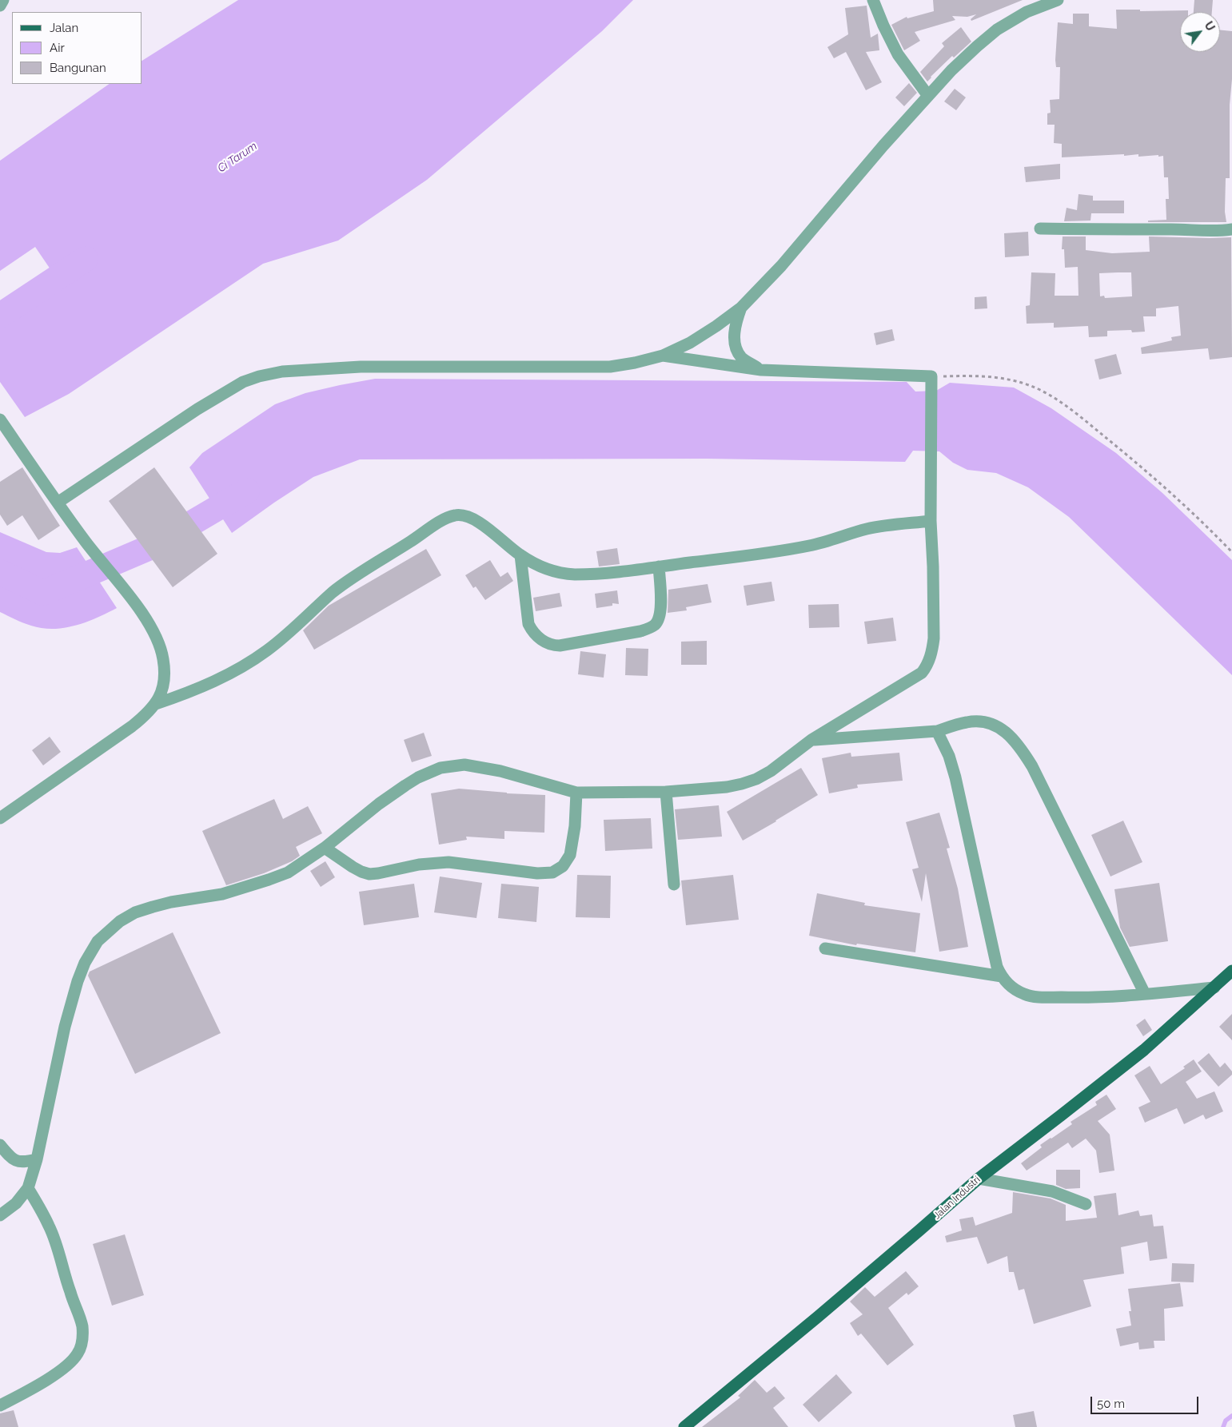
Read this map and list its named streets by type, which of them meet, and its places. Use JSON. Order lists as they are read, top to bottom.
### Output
{
  "streets": {
    "main road": ["Jalan Industri"]
  },
  "water": ["Ci Tarum"],
  "legend": ["Jalan", "Air", "Bangunan"],
  "scale_bar": "50 m",
  "north": "top right"
}
